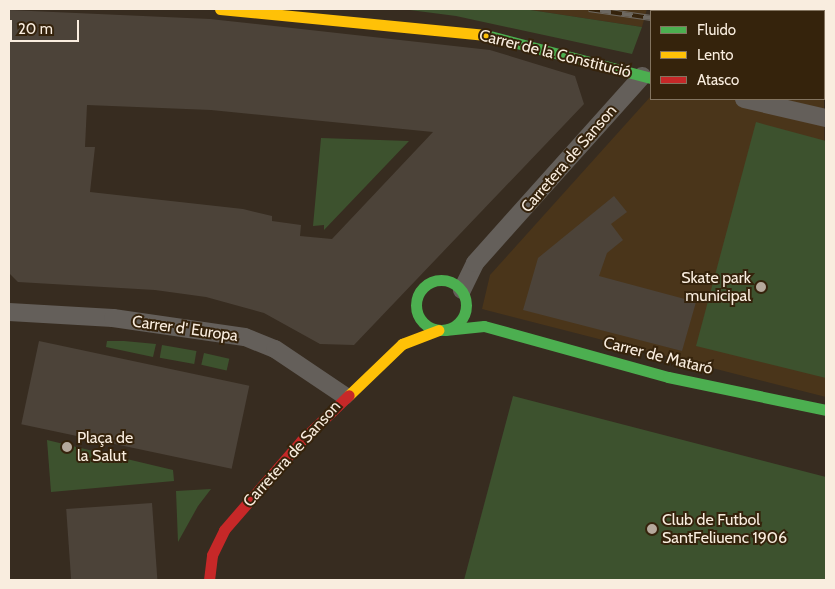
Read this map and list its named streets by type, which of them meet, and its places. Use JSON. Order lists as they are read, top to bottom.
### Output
{
  "streets": {
    "street": [
      "Carrer de la Constitució",
      "Carretera de Sanson",
      "Carrer d' Europa",
      "Carrer de Mataró"
    ]
  },
  "crossings": [
    ["Carrer de la Constitució", "Carretera de Sanson"],
    ["Carretera de Sanson", "Carrer d' Europa"],
    ["Carretera de Sanson", "Carrer de Mataró"]
  ],
  "places": ["Skate park municipal", "Plaça de la Salut", "Club de Futbol SantFeliuenc 1906"],
  "legend": ["Fluido", "Lento", "Atasco"],
  "scale_bar": "20 m"
}
